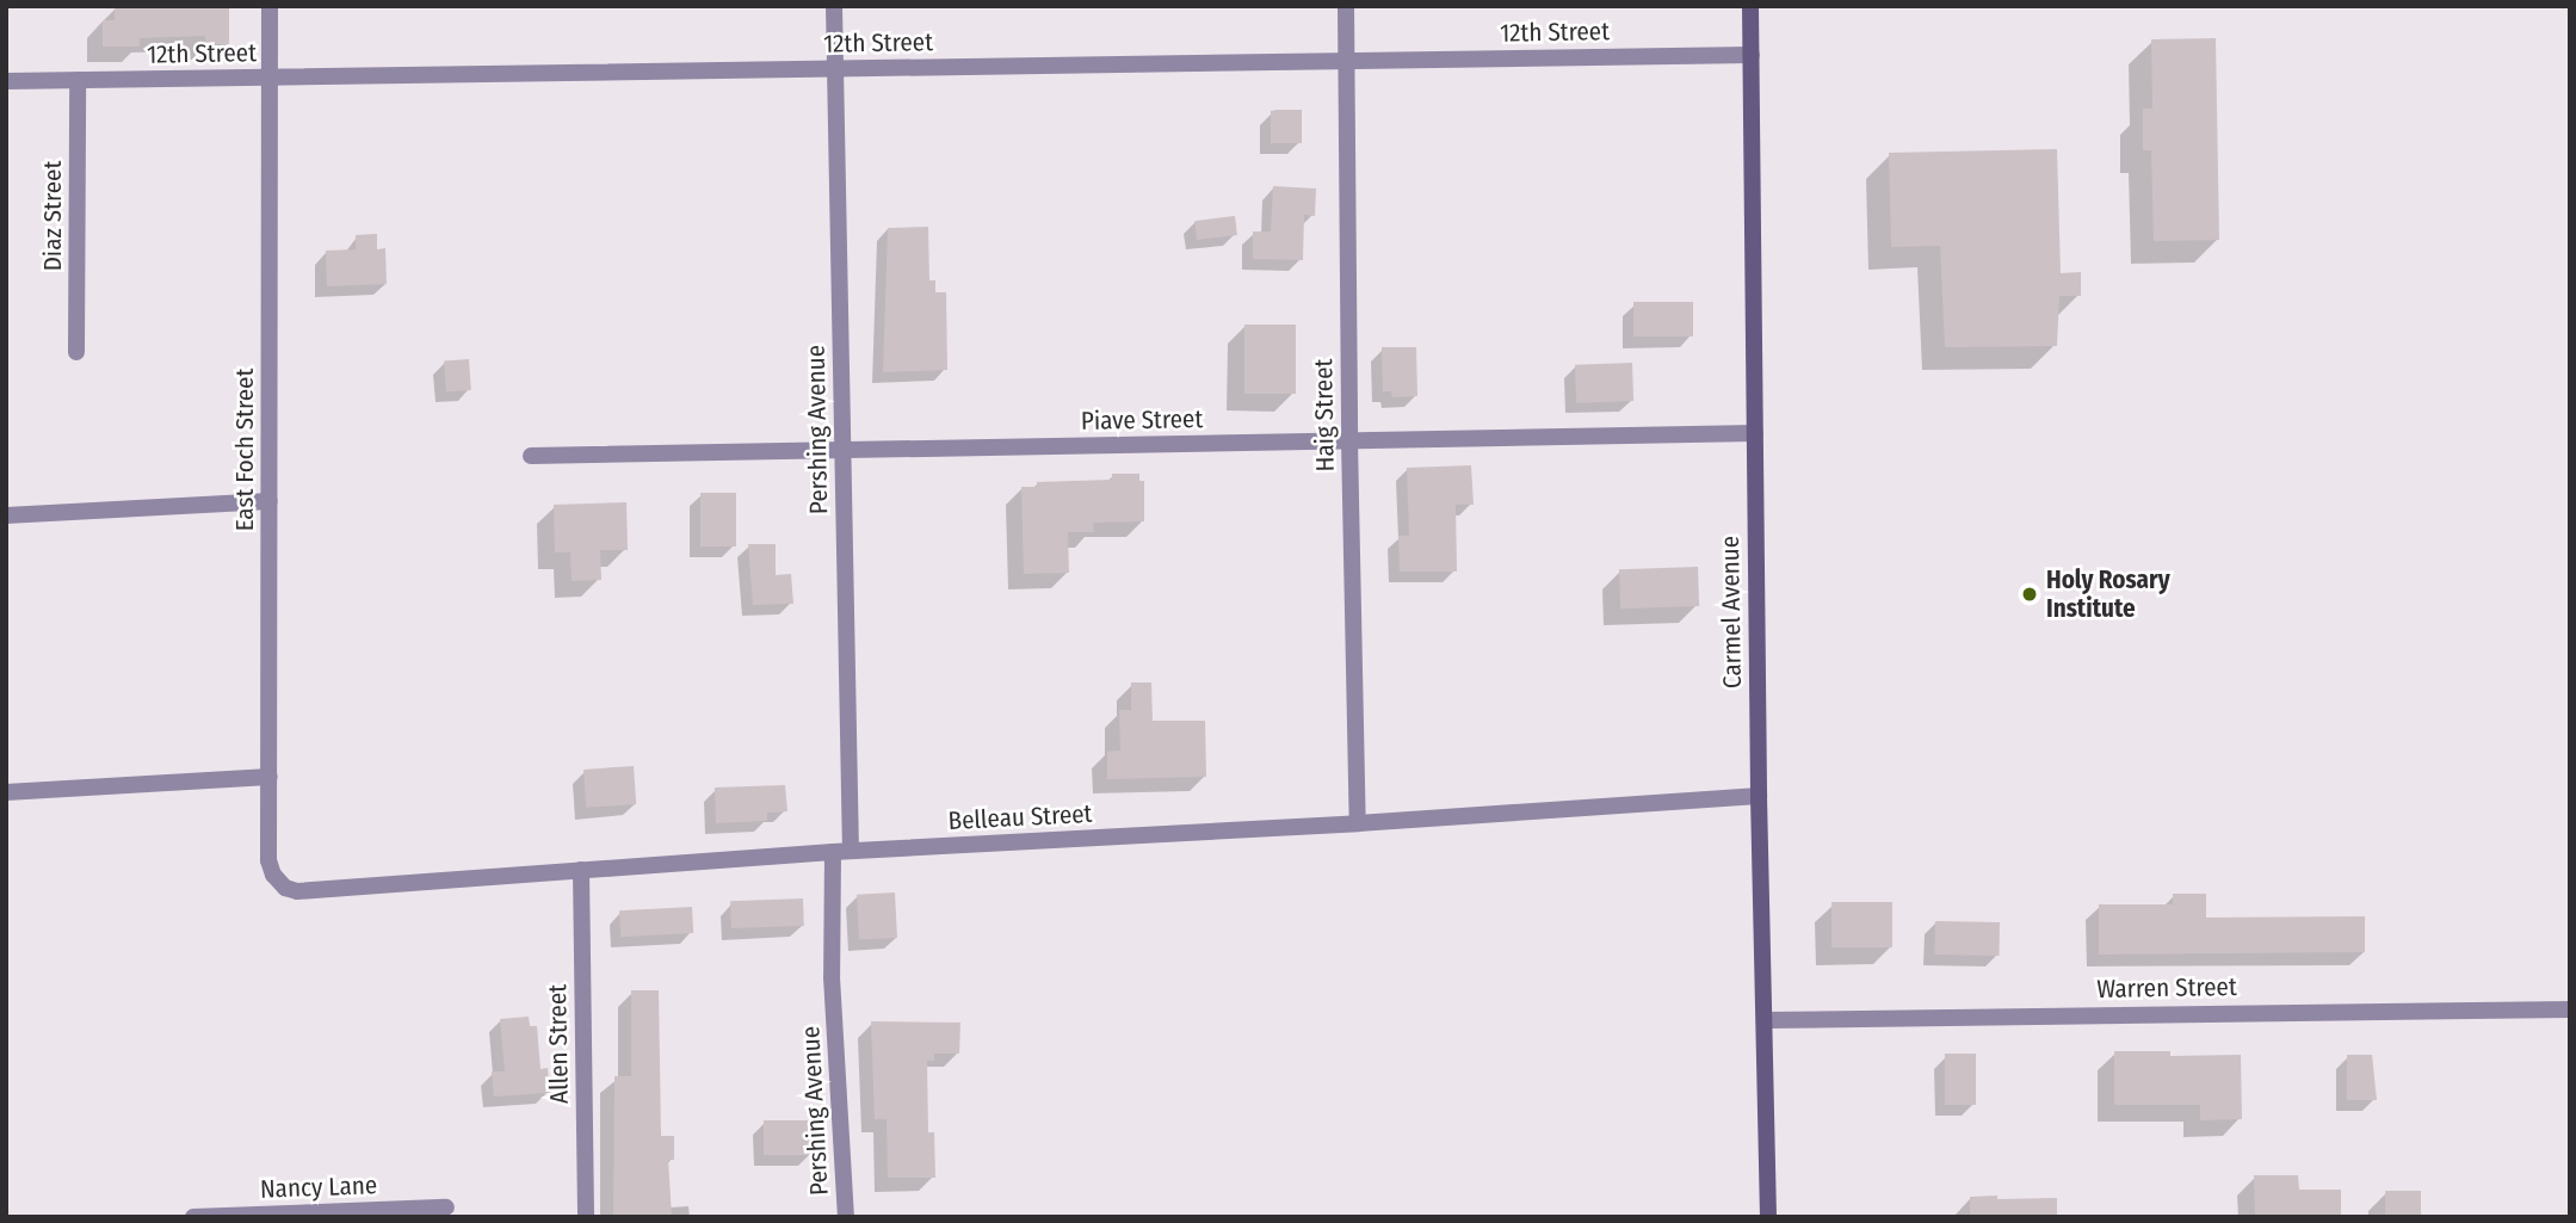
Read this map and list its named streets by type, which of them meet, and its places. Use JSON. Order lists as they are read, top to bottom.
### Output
{
  "streets": {
    "main road": ["Carmel Avenue"],
    "street": [
      "12th Street",
      "Diaz Street",
      "Haig Street",
      "Piave Street",
      "Pershing Avenue",
      "East Foch Street",
      "Belleau Street",
      "Warren Street",
      "Allen Street",
      "Nancy Lane"
    ]
  },
  "crossings": [
    ["12th Street", "Diaz Street"],
    ["12th Street", "Haig Street"],
    ["12th Street", "Pershing Avenue"],
    ["12th Street", "East Foch Street"],
    ["12th Street", "Carmel Avenue"],
    ["Haig Street", "Piave Street"],
    ["Haig Street", "Belleau Street"],
    ["Piave Street", "Pershing Avenue"],
    ["Piave Street", "Carmel Avenue"],
    ["Pershing Avenue", "Belleau Street"],
    ["East Foch Street", "Belleau Street"],
    ["Carmel Avenue", "Belleau Street"],
    ["Carmel Avenue", "Warren Street"],
    ["Belleau Street", "Allen Street"]
  ],
  "places": ["Holy Rosary Institute"]
}
